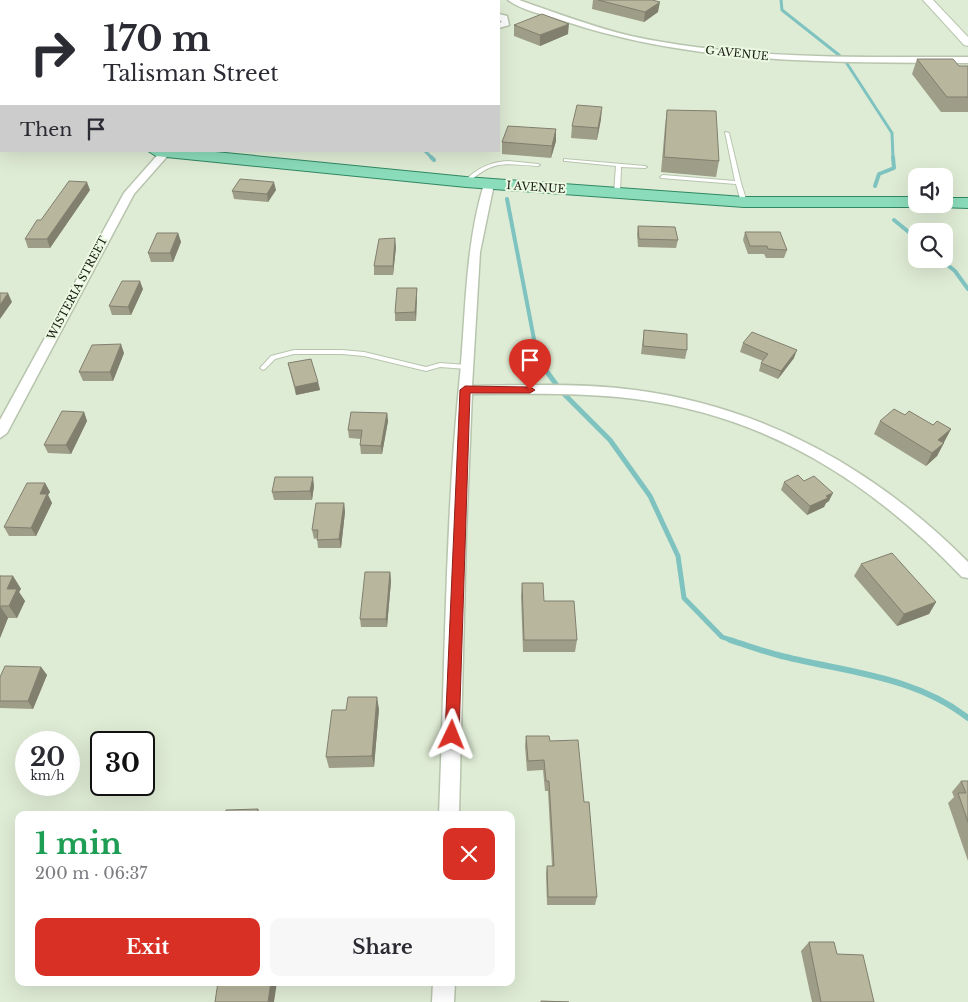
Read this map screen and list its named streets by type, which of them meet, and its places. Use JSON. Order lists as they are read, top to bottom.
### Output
{
  "streets": {
    "main road": ["I AVENUE"],
    "street": ["G AVENUE", "WISTERIA STREET"]
  },
  "crossings": [
    ["I AVENUE", "WISTERIA STREET"]
  ],
  "page": {
    "turn": ["170 m", "Talisman Street"],
    "then": "Then",
    "speed": "20 km/h",
    "limit": "30",
    "heading": ["1 min", "200 m · 06:37"],
    "buttons": ["Exit", "Share"]
  }
}
